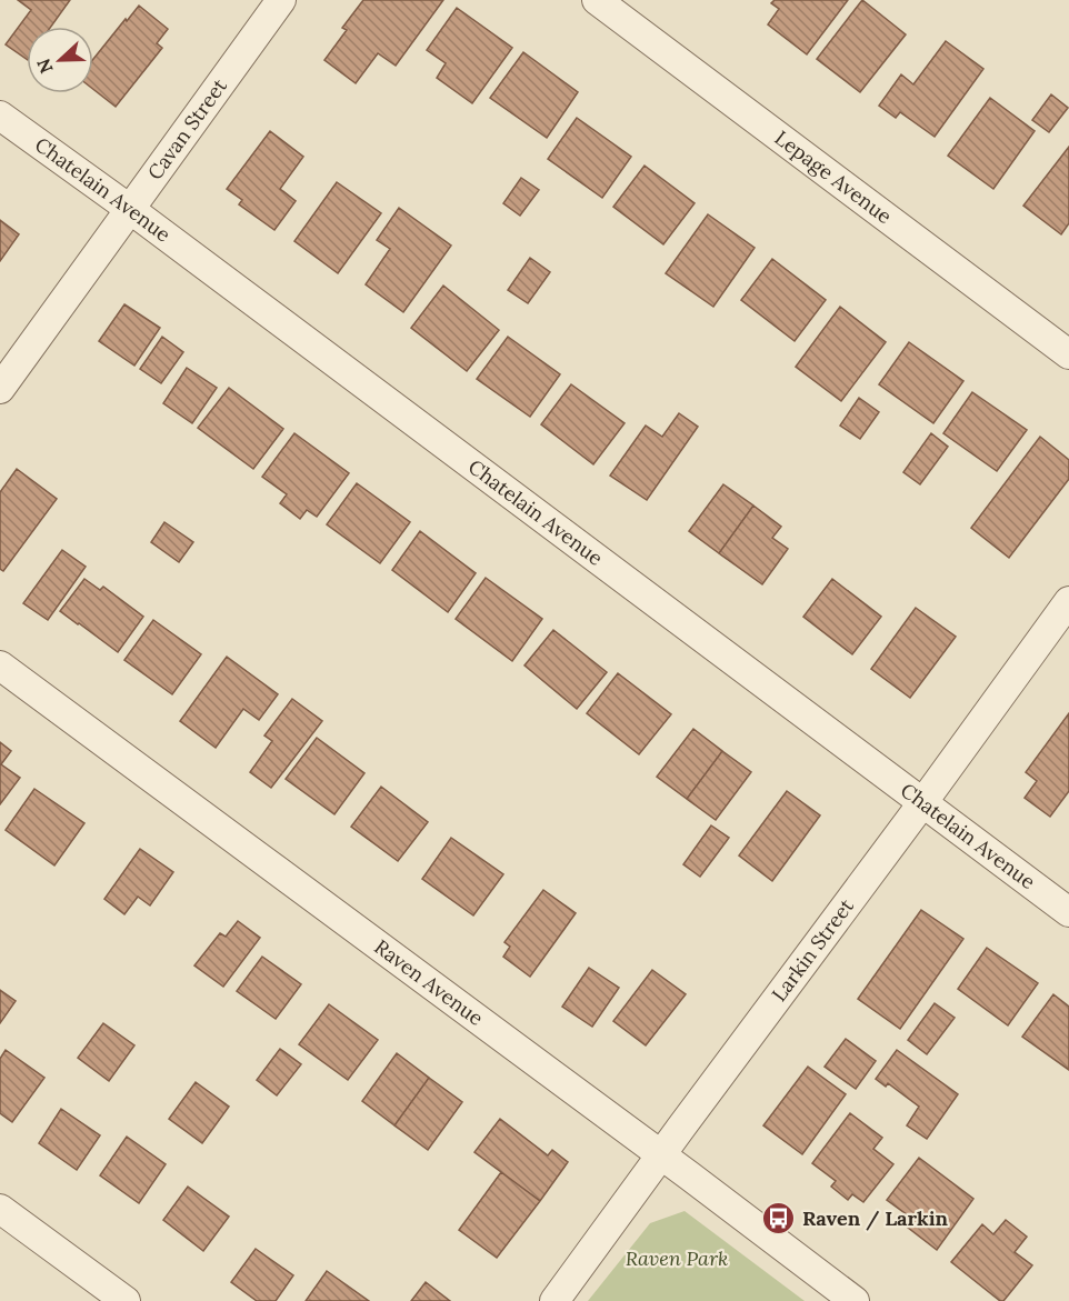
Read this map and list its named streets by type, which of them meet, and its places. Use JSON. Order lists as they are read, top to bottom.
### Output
{
  "streets": {
    "street": [
      "Cavan Street",
      "Lepage Avenue",
      "Chatelain Avenue",
      "Larkin Street",
      "Raven Avenue"
    ]
  },
  "crossings": [
    ["Cavan Street", "Chatelain Avenue"],
    ["Chatelain Avenue", "Larkin Street"],
    ["Larkin Street", "Raven Avenue"]
  ],
  "parks": ["Raven Park"],
  "places": {
    "bus stop": ["Raven / Larkin"]
  },
  "north": "left"
}
